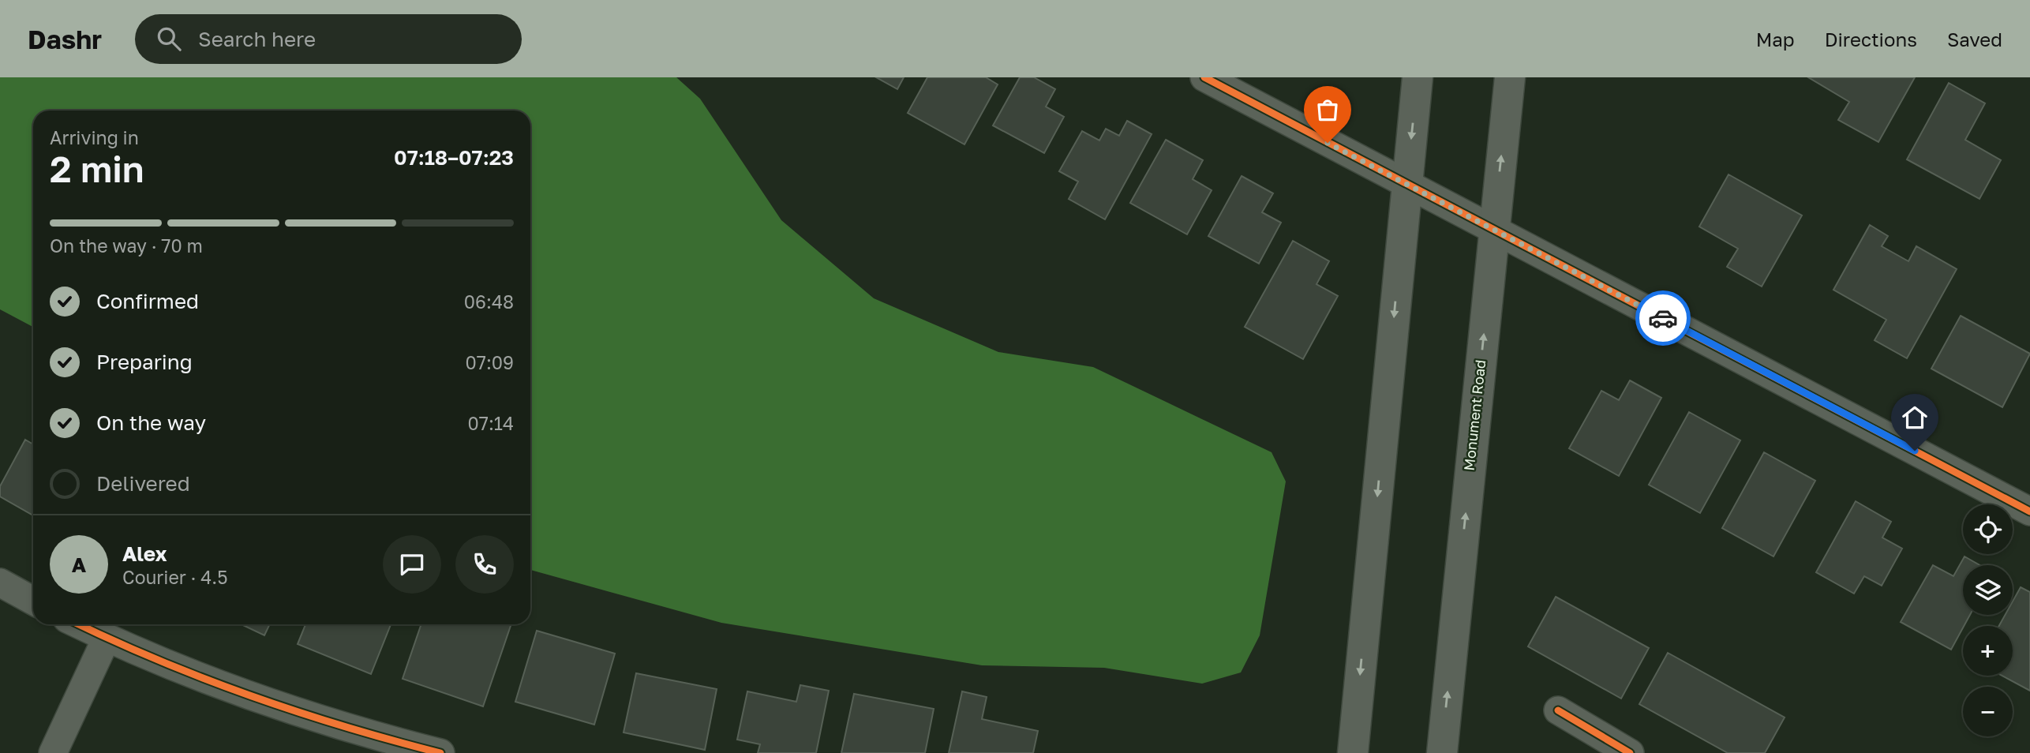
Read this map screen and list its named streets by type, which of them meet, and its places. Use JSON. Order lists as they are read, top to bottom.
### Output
{
  "streets": {
    "main road": ["Monument Road"]
  },
  "page": {
    "header": "Dashr",
    "search": "Search here",
    "nav": ["Map", "Directions", "Saved"],
    "heading": ["2 min", "Arriving in", "07:18–07:23"],
    "panel": ["Alex", "Courier · 4.5"],
    "bar": "On the way · 70 m",
    "list": [
      ["Confirmed", "06:48"],
      ["Preparing", "07:09"],
      ["On the way", "07:14"],
      "Delivered"
    ],
    "map_buttons": ["+", "−"],
    "round": "A"
  }
}
